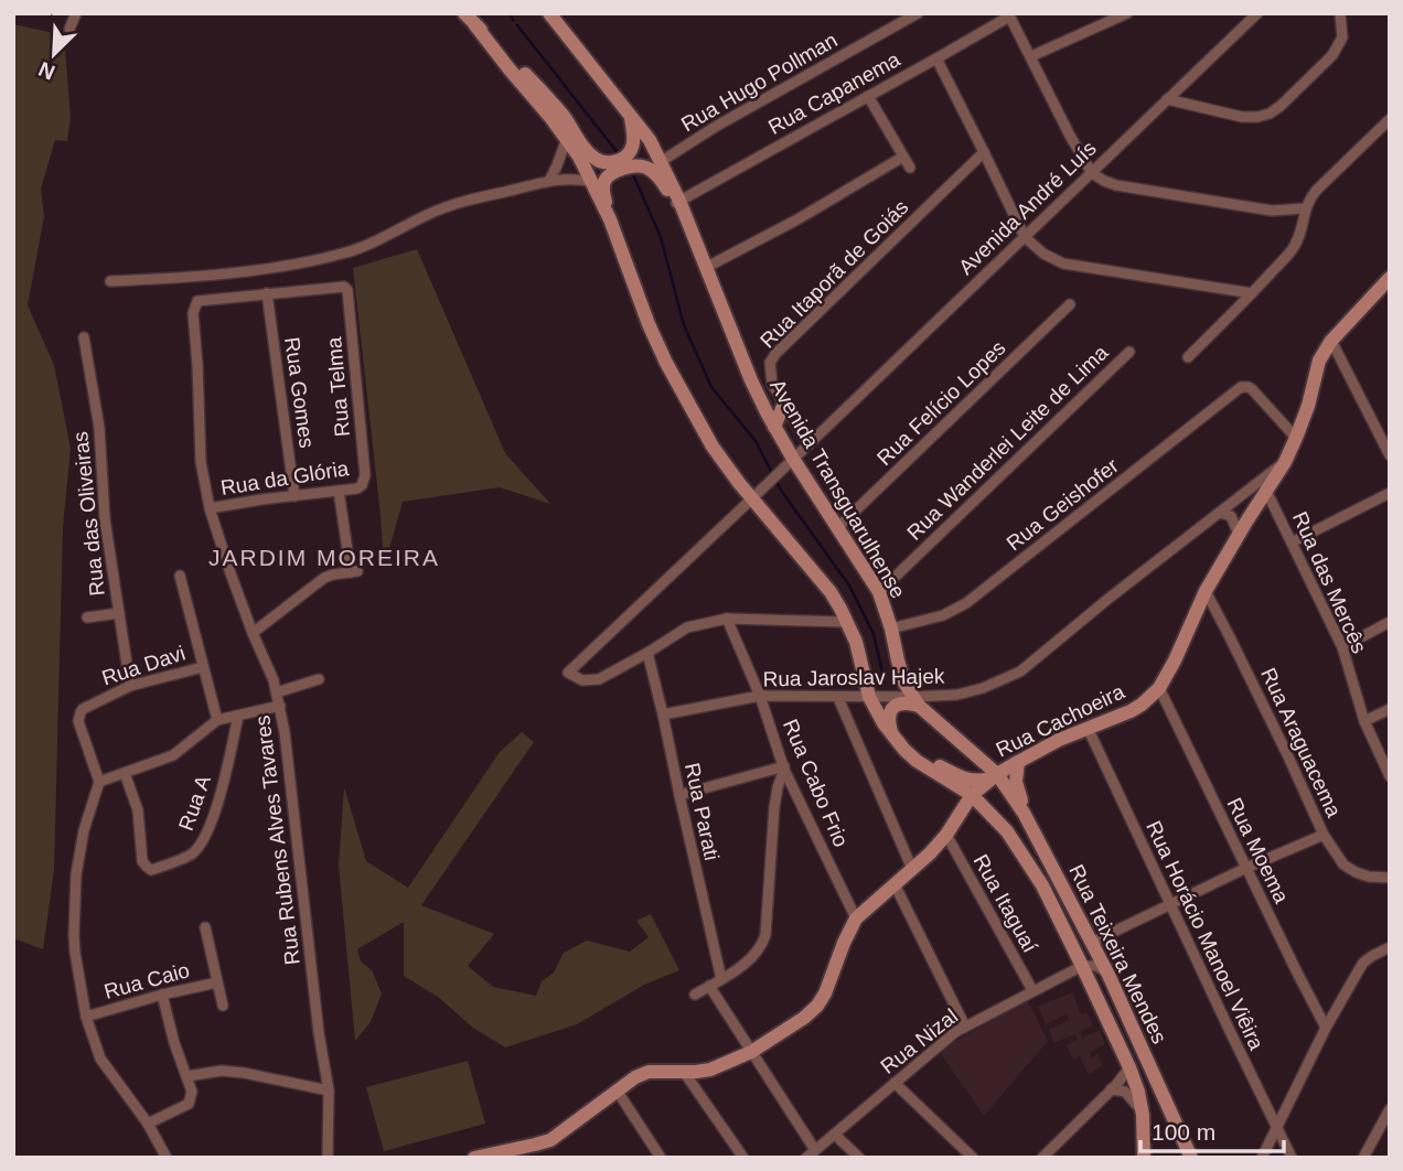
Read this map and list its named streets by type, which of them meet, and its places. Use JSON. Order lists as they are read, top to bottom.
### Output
{
  "streets": {
    "main road": ["Avenida Transguarulhense", "Rua Cachoeira", "Rua Teixeira Mendes"],
    "street": [
      "Rua Hugo Pollman",
      "Rua Capanema",
      "Avenida André Luís",
      "Rua Itaporã de Goiás",
      "Rua Telma",
      "Rua Gomes",
      "Rua Felício Lopes",
      "Rua Wanderlei Leite de Lima",
      "Rua da Glória",
      "Rua Geishofer",
      "Rua das Oliveiras",
      "Rua das Mercês",
      "Rua Davi",
      "Rua Jaroslav Hajek",
      "Rua Araguacema",
      "Rua Cabo Frio",
      "Rua A",
      "Rua Parati",
      "Rua Rubens Alves Tavares",
      "Rua Moema",
      "Rua Itaguaí",
      "Rua Horácio Manoel Viêira",
      "Rua Caio",
      "Rua Nizal"
    ]
  },
  "crossings": [
    ["Rua Capanema", "Avenida Transguarulhense"],
    ["Avenida André Luís", "Rua Itaporã de Goiás"],
    ["Avenida André Luís", "Avenida Transguarulhense"],
    ["Avenida André Luís", "Rua Parati"],
    ["Rua Telma", "Rua Gomes"],
    ["Rua Telma", "Rua da Glória"],
    ["Rua Telma", "Rua Rubens Alves Tavares"],
    ["Rua Gomes", "Rua da Glória"],
    ["Rua Gomes", "Rua Rubens Alves Tavares"],
    ["Rua Felício Lopes", "Avenida Transguarulhense"],
    ["Rua Wanderlei Leite de Lima", "Avenida Transguarulhense"],
    ["Rua da Glória", "Rua Rubens Alves Tavares"],
    ["Avenida Transguarulhense", "Rua Geishofer"],
    ["Avenida Transguarulhense", "Rua Jaroslav Hajek"],
    ["Avenida Transguarulhense", "Rua Cachoeira"],
    ["Avenida Transguarulhense", "Rua Teixeira Mendes"],
    ["Rua Geishofer", "Rua Cachoeira"],
    ["Rua das Oliveiras", "Rua Davi"],
    ["Rua das Mercês", "Rua Cachoeira"],
    ["Rua Jaroslav Hajek", "Rua Cachoeira"],
    ["Rua Jaroslav Hajek", "Rua Cabo Frio"],
    ["Rua Jaroslav Hajek", "Rua Parati"],
    ["Rua Cachoeira", "Rua Araguacema"],
    ["Rua Cachoeira", "Rua Cabo Frio"],
    ["Rua Cachoeira", "Rua Moema"],
    ["Rua Cachoeira", "Rua Itaguaí"],
    ["Rua Cachoeira", "Rua Horácio Manoel Viêira"],
    ["Rua Cachoeira", "Rua Teixeira Mendes"],
    ["Rua Itaguaí", "Rua Nizal"],
    ["Rua Teixeira Mendes", "Rua Nizal"]
  ],
  "districts": ["JARDIM MOREIRA"],
  "scale_bar": "100 m",
  "north": "bottom left"
}
